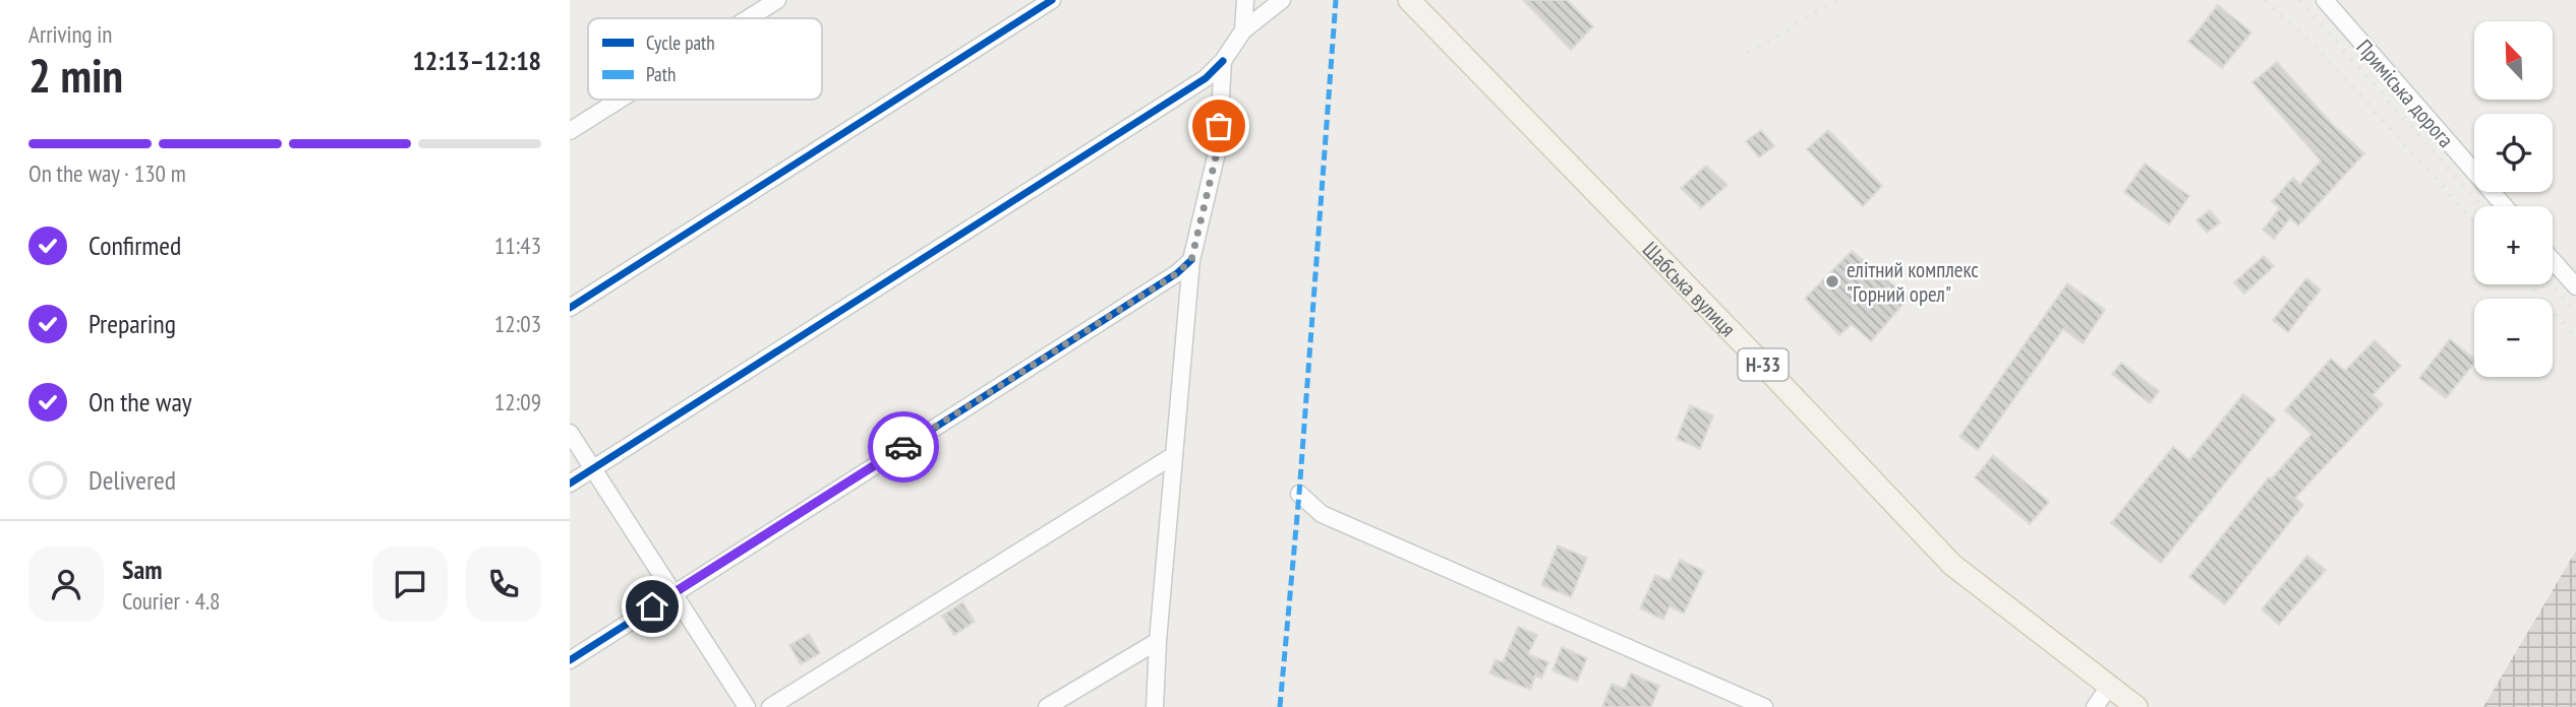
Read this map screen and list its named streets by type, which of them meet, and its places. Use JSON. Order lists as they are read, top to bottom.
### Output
{
  "streets": {
    "main road": ["Шабська вулиця", "Н-33"],
    "street": ["Приміська дорога"]
  },
  "places": ["елітний комплекс \"Горний орел\""],
  "legend": ["Cycle path", "Path"],
  "north": "top left",
  "page": {
    "heading": ["2 min", "Arriving in", "12:13–12:18"],
    "panel": ["Sam", "Courier · 4.8"],
    "map_buttons": ["+", "−"],
    "bar": "On the way · 130 m",
    "list": [
      ["Confirmed", "11:43"],
      ["Preparing", "12:03"],
      ["On the way", "12:09"],
      "Delivered"
    ]
  }
}
